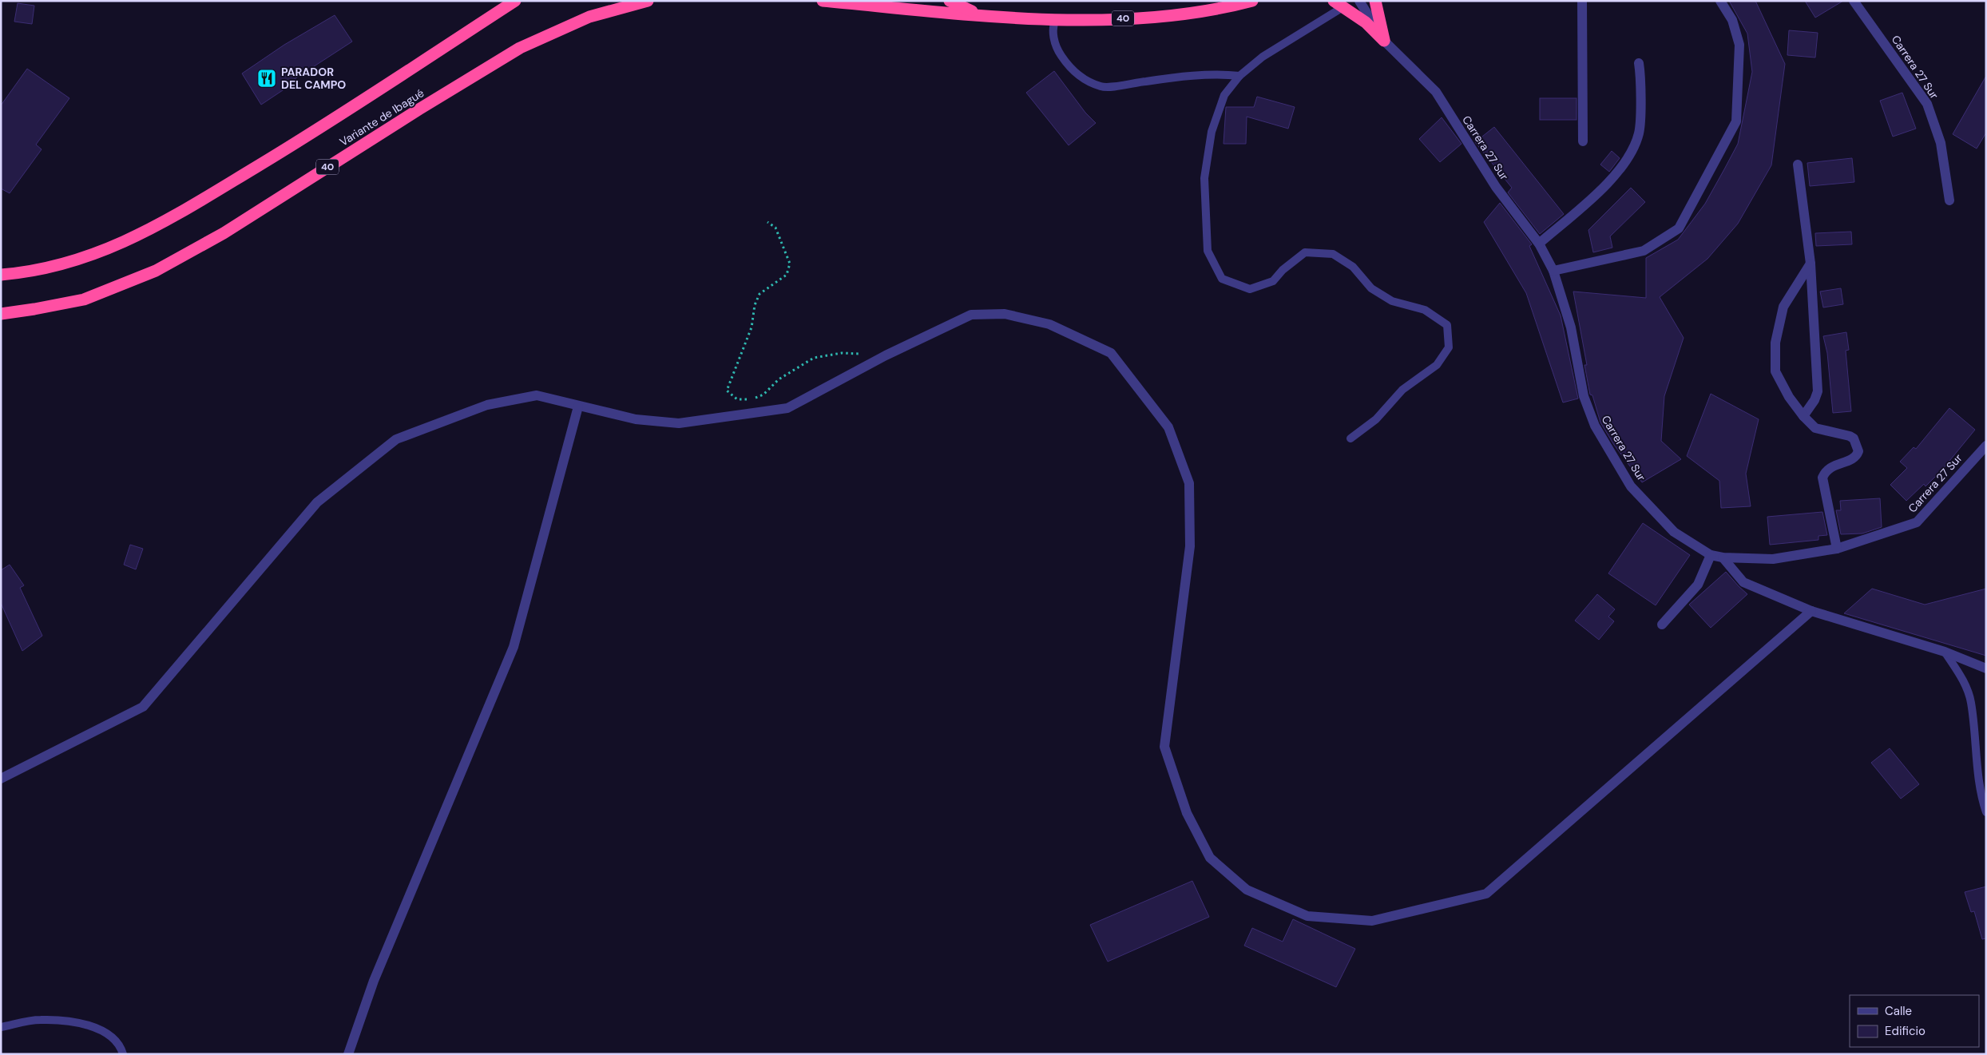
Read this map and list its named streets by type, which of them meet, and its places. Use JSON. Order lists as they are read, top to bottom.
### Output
{
  "streets": {
    "highway": ["40", "Variante de Ibagué"],
    "street": ["Carrera 27 Sur"]
  },
  "places": {
    "restaurant": ["PARADOR DEL CAMPO"]
  },
  "legend": ["Calle", "Edificio"]
}
